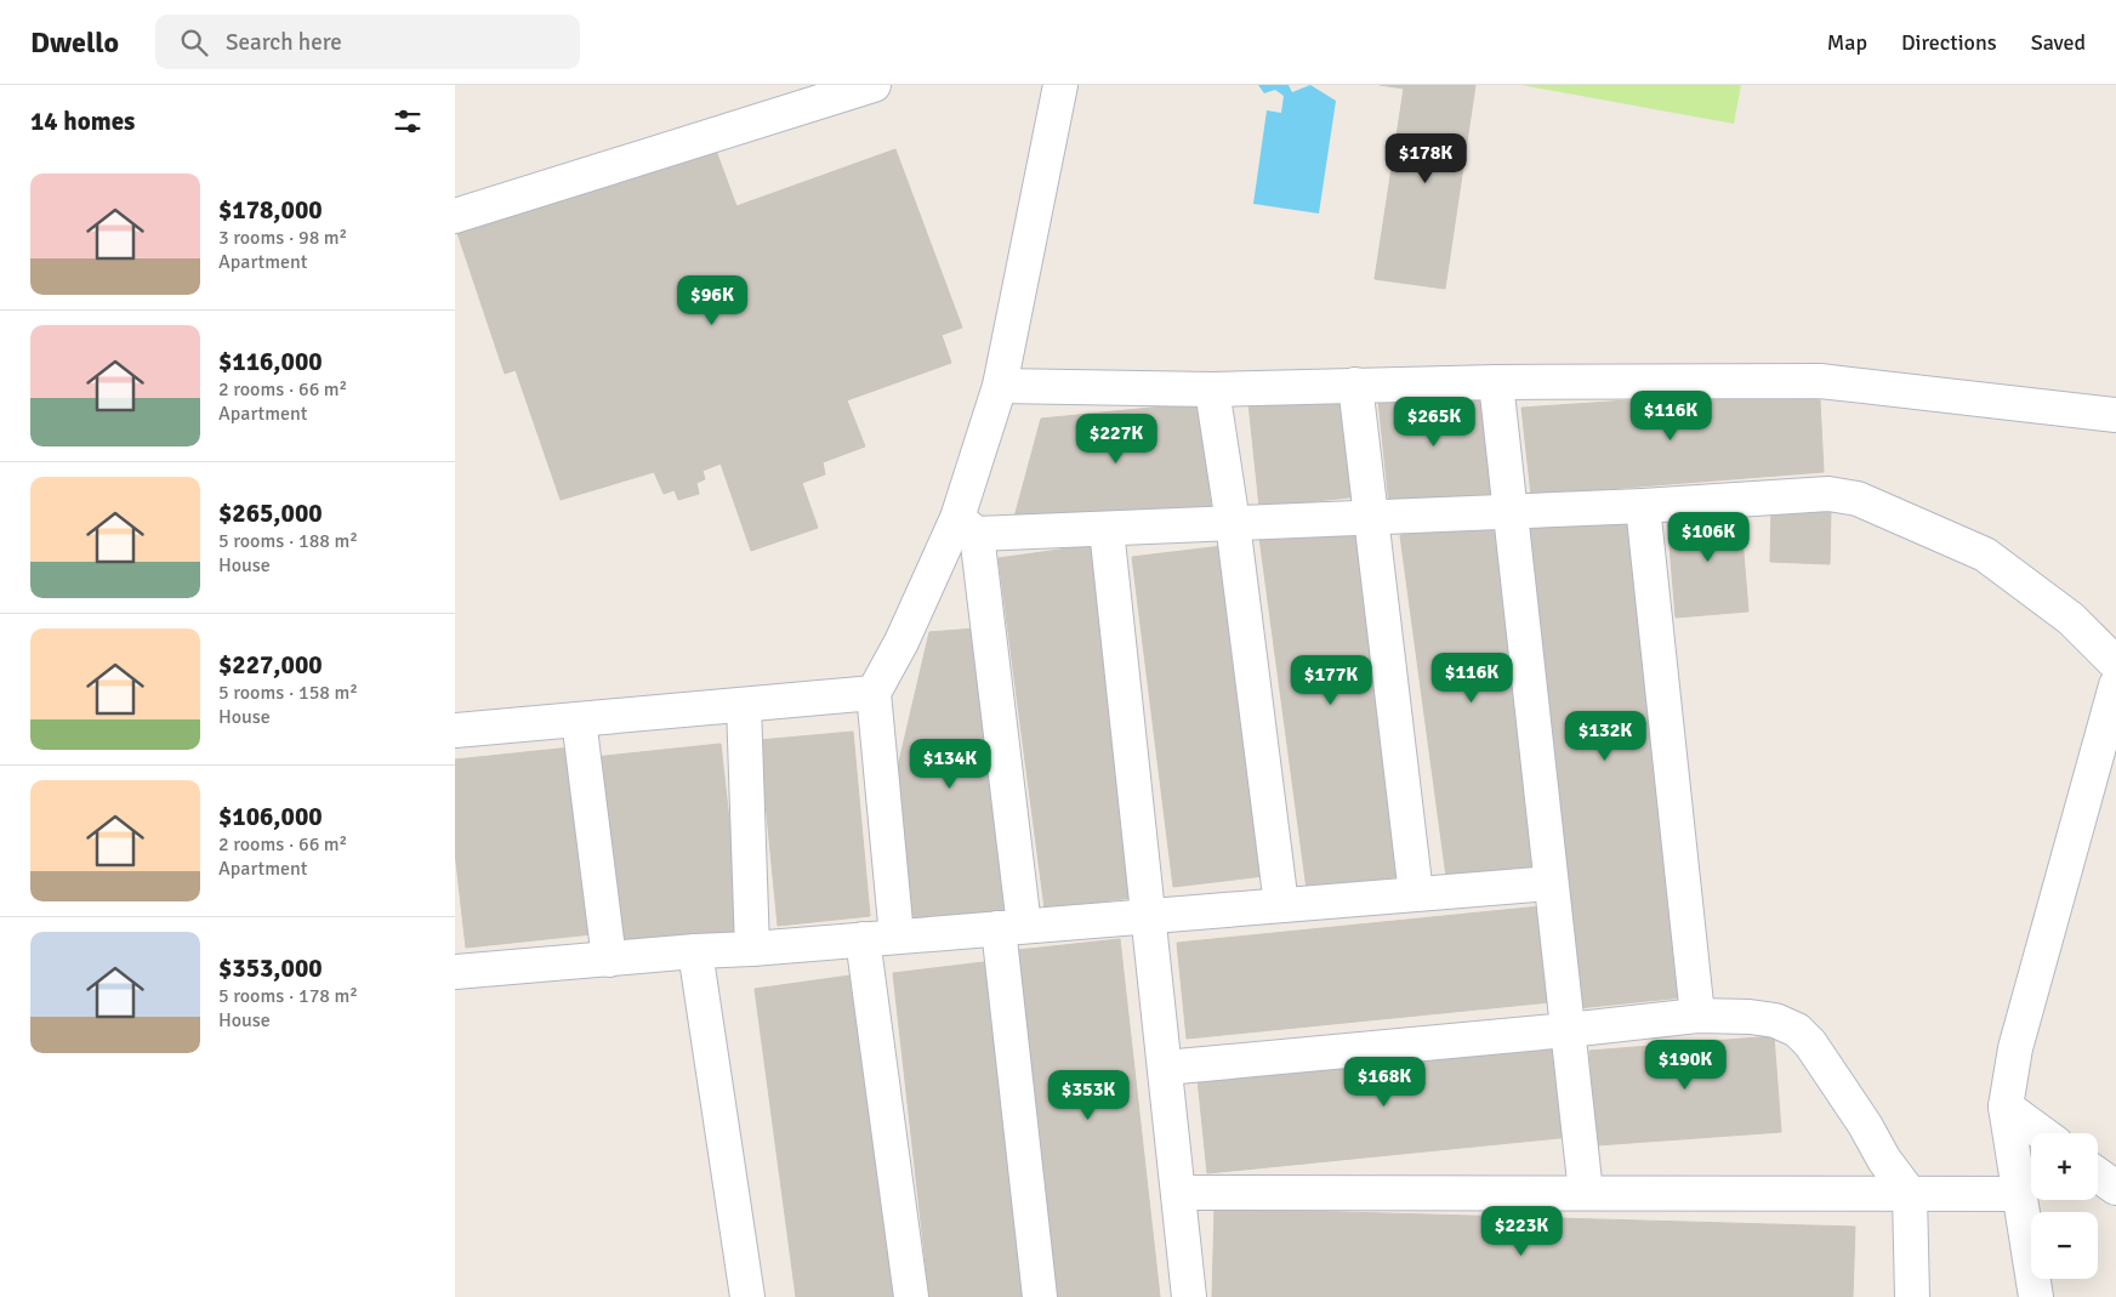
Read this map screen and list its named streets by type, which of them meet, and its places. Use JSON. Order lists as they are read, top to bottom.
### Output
{
  "page": {
    "header": "Dwello",
    "search": "Search here",
    "nav": ["Map", "Directions", "Saved"],
    "heading": "14 homes",
    "price": [
      "$178K",
      "$96K",
      "$116K",
      "$265K",
      "$227K",
      "$106K",
      "$116K",
      "$177K",
      "$132K",
      "$134K",
      "$190K",
      "$168K",
      "$353K",
      "$223K"
    ],
    "list": [
      {
        "name": "$178,000",
        "note": "3 rooms · 98 m² · Apartment"
      },
      {
        "name": "$116,000",
        "note": "2 rooms · 66 m² · Apartment"
      },
      {
        "name": "$265,000",
        "note": "5 rooms · 188 m² · House"
      },
      {
        "name": "$227,000",
        "note": "5 rooms · 158 m² · House"
      },
      {
        "name": "$106,000",
        "note": "2 rooms · 66 m² · Apartment"
      },
      {
        "name": "$353,000",
        "note": "5 rooms · 178 m² · House"
      }
    ],
    "map_buttons": ["+", "−"]
  }
}
